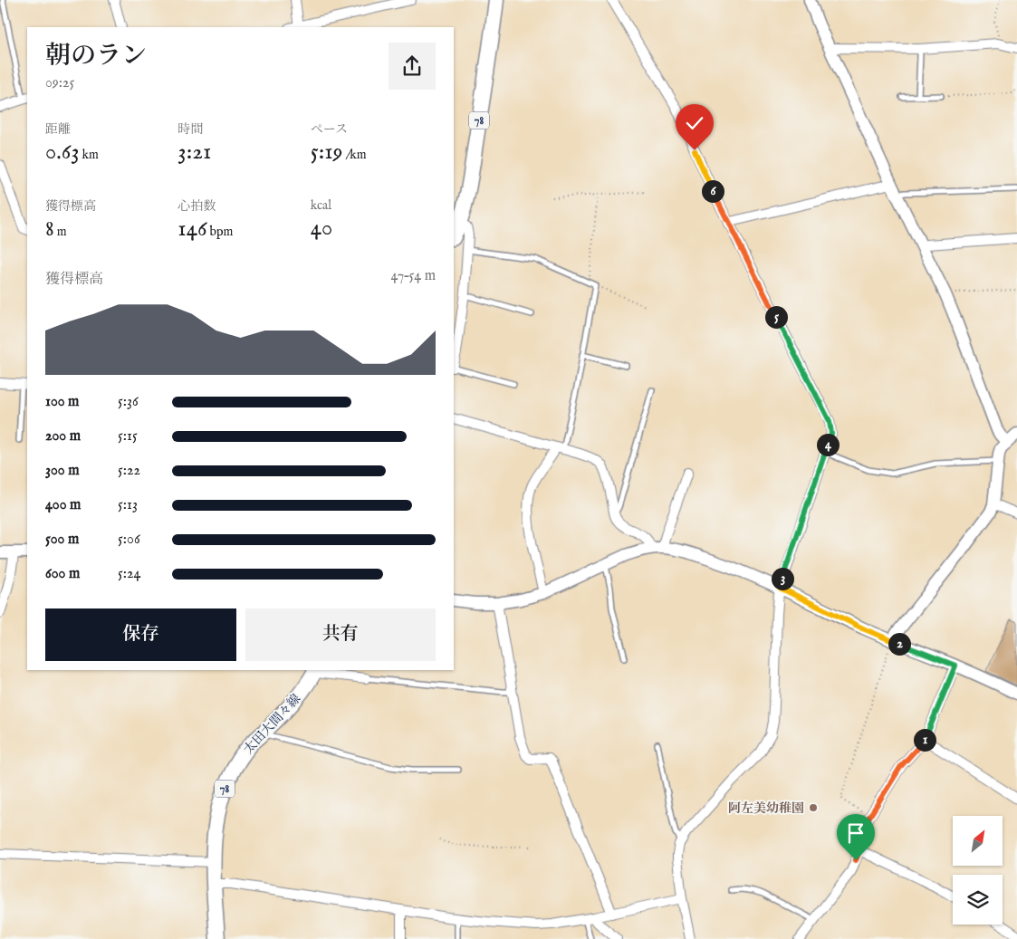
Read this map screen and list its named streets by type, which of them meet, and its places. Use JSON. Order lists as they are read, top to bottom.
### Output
{
  "streets": {
    "main road": ["78", "太田大間々線"]
  },
  "places": ["阿左美幼稚園"],
  "north": "top right",
  "page": {
    "heading": ["朝のラン", "09:25"],
    "stats": [
      ["距離", "0.63 km"],
      ["時間", "3:21"],
      ["ペース", "5:19 /km"],
      ["獲得標高", "8 m"],
      ["心拍数", "146 bpm"],
      ["kcal", "40"]
    ],
    "pins": [
      "6",
      "5",
      "4",
      "3",
      "2",
      "1"
    ],
    "chart": ["獲得標高", "47–54 m"],
    "list": [
      {
        "name": "100 m",
        "note": "5:36"
      },
      {
        "name": "200 m",
        "note": "5:15"
      },
      {
        "name": "300 m",
        "note": "5:22"
      },
      {
        "name": "400 m",
        "note": "5:13"
      },
      {
        "name": "500 m",
        "note": "5:06"
      },
      {
        "name": "600 m",
        "note": "5:24"
      }
    ],
    "buttons": ["保存", "共有"]
  }
}
